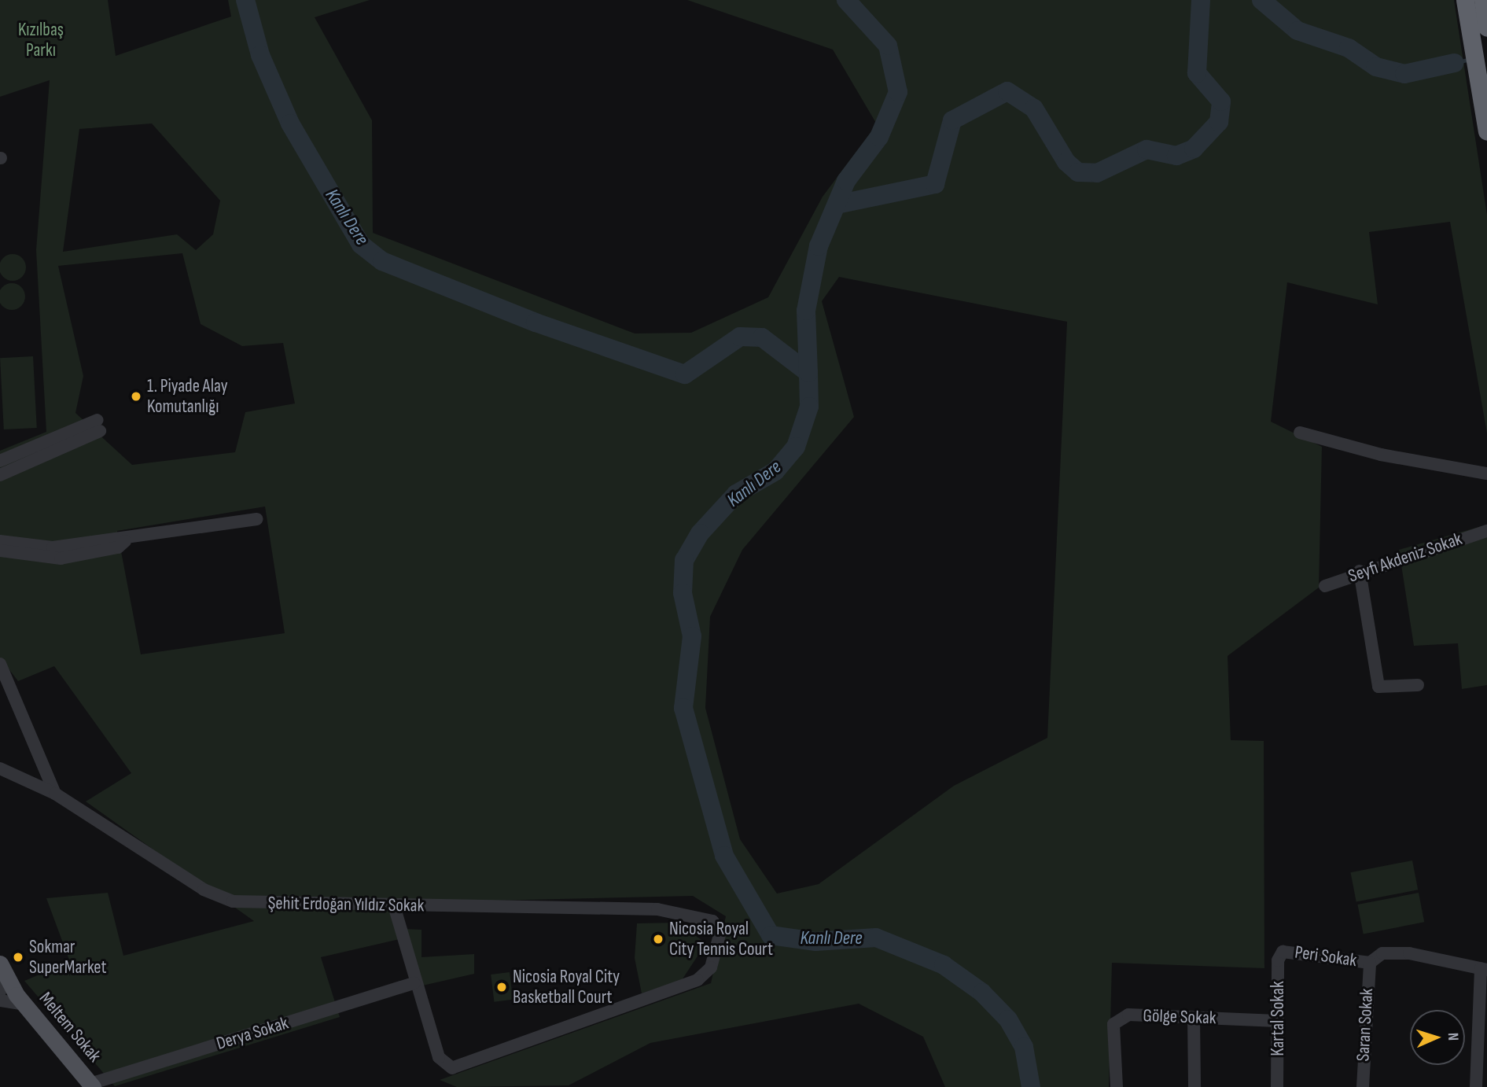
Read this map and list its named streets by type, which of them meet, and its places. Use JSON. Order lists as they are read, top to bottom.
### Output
{
  "streets": {
    "main road": ["Meltem Sokak"],
    "street": [
      "Seyfi Akdeniz Sokak",
      "Şehit Erdoğan Yıldız Sokak",
      "Peri Sokak",
      "Gölge Sokak",
      "Kartal Sokak",
      "Saran Sokak",
      "Derya Sokak"
    ]
  },
  "crossings": [
    ["Şehit Erdoğan Yıldız Sokak", "Derya Sokak"],
    ["Peri Sokak", "Kartal Sokak"],
    ["Peri Sokak", "Saran Sokak"],
    ["Gölge Sokak", "Kartal Sokak"],
    ["Meltem Sokak", "Derya Sokak"]
  ],
  "water": ["Kanlı Dere"],
  "parks": ["Kızılbaş Parkı"],
  "places": [
    "1. Piyade Alay Komutanlığı",
    "Nicosia Royal City Tennis Court",
    "Sokmar SuperMarket",
    "Nicosia Royal City Basketball Court"
  ],
  "north": "right"
}
